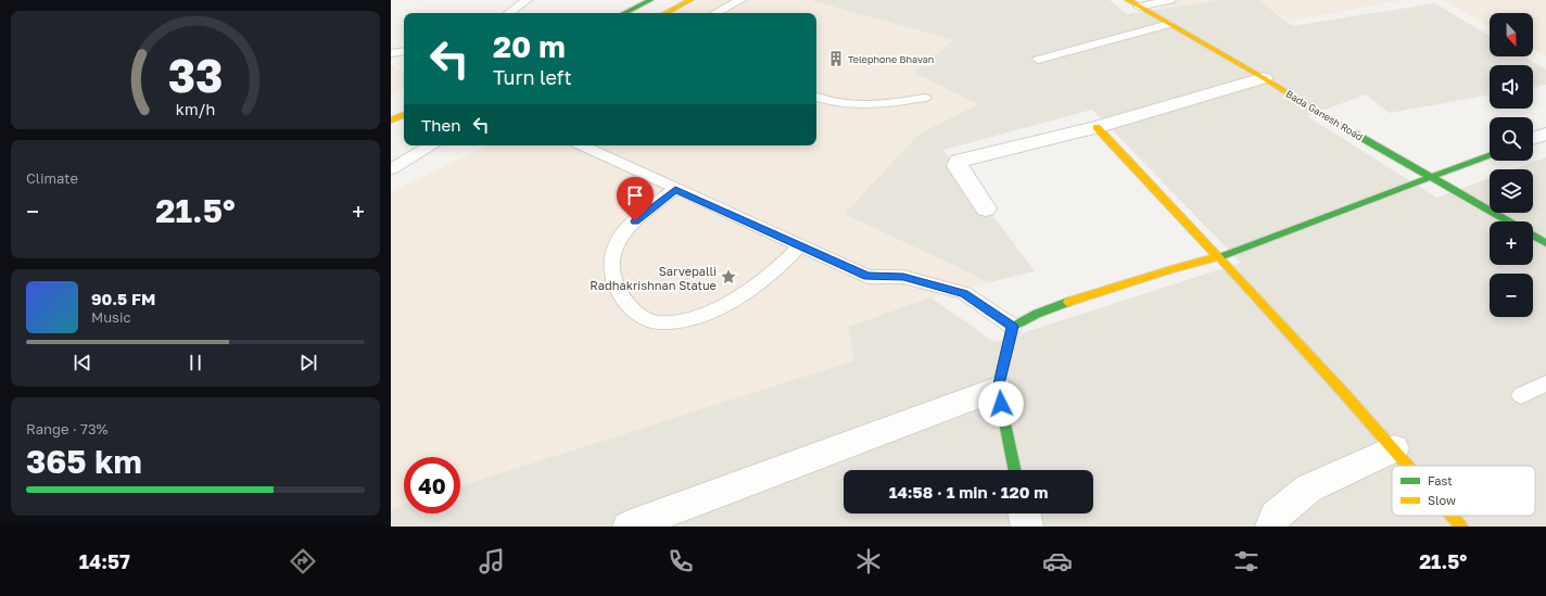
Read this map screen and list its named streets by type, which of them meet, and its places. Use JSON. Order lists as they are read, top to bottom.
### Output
{
  "streets": {
    "street": ["Bada Ganesh Road"]
  },
  "places": {
    "building": ["Telephone Bhavan"],
    "place": ["Sarvepalli Radhakrishnan Statue"]
  },
  "legend": ["Fast", "Slow"],
  "north": "bottom",
  "page": {
    "map_buttons": ["+", "−"],
    "turn": ["20 m", "Turn left"],
    "then": "Then",
    "tile": [
      "Climate",
      ["Range · 73%", "365 km"]
    ],
    "heat": ["−", "21.5°", "+"],
    "song": ["90.5 FM", "Music"],
    "limit": "40",
    "trip": "14:58 · 1 min · 120 m",
    "tabs": ["14:57", "21.5°"],
    "gauge": ["33", "km/h"]
  }
}
